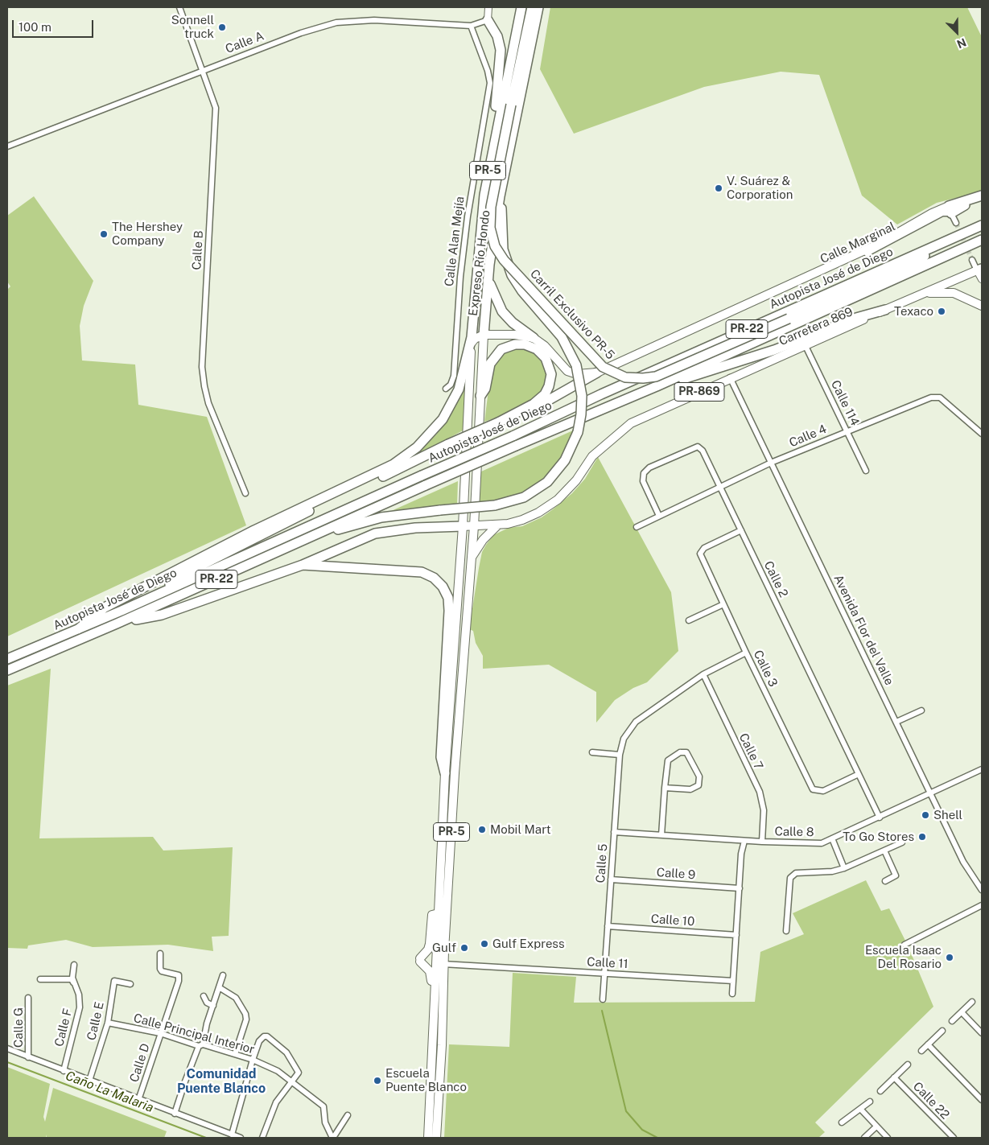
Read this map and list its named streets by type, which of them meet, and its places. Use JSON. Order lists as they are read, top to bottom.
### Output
{
  "streets": {
    "highway": [
      "PR-5",
      "Expreso Río Hondo",
      "Autopista José de Diego",
      "Carril Exclusivo PR-5",
      "PR-22"
    ],
    "main road": ["Calle Marginal", "Carretera 869", "PR-869"],
    "street": [
      "Calle A",
      "Calle Alan Mejía",
      "Calle B",
      "Calle 114",
      "Calle 4",
      "Calle 2",
      "Avenida Flor del Valle",
      "Calle 3",
      "Calle 7",
      "Calle 8",
      "Calle 5",
      "Calle 9",
      "Calle 10",
      "Calle 11",
      "Calle E",
      "Calle G",
      "Calle F",
      "Calle Principal Interior",
      "Calle D",
      "Calle 22"
    ]
  },
  "crossings": [
    ["Calle A", "Calle Alan Mejía"],
    ["Calle A", "Calle B"],
    ["PR-5", "Expreso Río Hondo"],
    ["PR-5", "Carretera 869"],
    ["PR-5", "Calle 11"],
    ["Expreso Río Hondo", "Carretera 869"],
    ["Carretera 869", "PR-869"],
    ["Carretera 869", "Calle 114"],
    ["Carretera 869", "Avenida Flor del Valle"],
    ["Calle 114", "Calle 4"],
    ["Calle 4", "Calle 2"],
    ["Calle 4", "Avenida Flor del Valle"],
    ["Calle 2", "Calle 3"],
    ["Calle 2", "Calle 8"],
    ["Avenida Flor del Valle", "Calle 8"],
    ["Calle 3", "Calle 5"],
    ["Calle 7", "Calle 8"],
    ["Calle 7", "Calle 5"],
    ["Calle 8", "Calle 5"],
    ["Calle 5", "Calle 9"],
    ["Calle 5", "Calle 10"],
    ["Calle 5", "Calle 11"],
    ["Calle E", "Calle Principal Interior"],
    ["Calle Principal Interior", "Calle D"]
  ],
  "districts": ["Comunidad Puente Blanco"],
  "water": ["Caño La Malaria"],
  "places": [
    "Sonnell truck",
    "V. Suárez & Corporation",
    "The Hershey Company",
    "Texaco",
    "Shell",
    "Mobil Mart",
    "To Go Stores",
    "Gulf Express",
    "Gulf",
    "Escuela Isaac Del Rosario",
    "Escuela Puente Blanco"
  ],
  "scale_bar": "100 m",
  "north": "bottom right"
}
